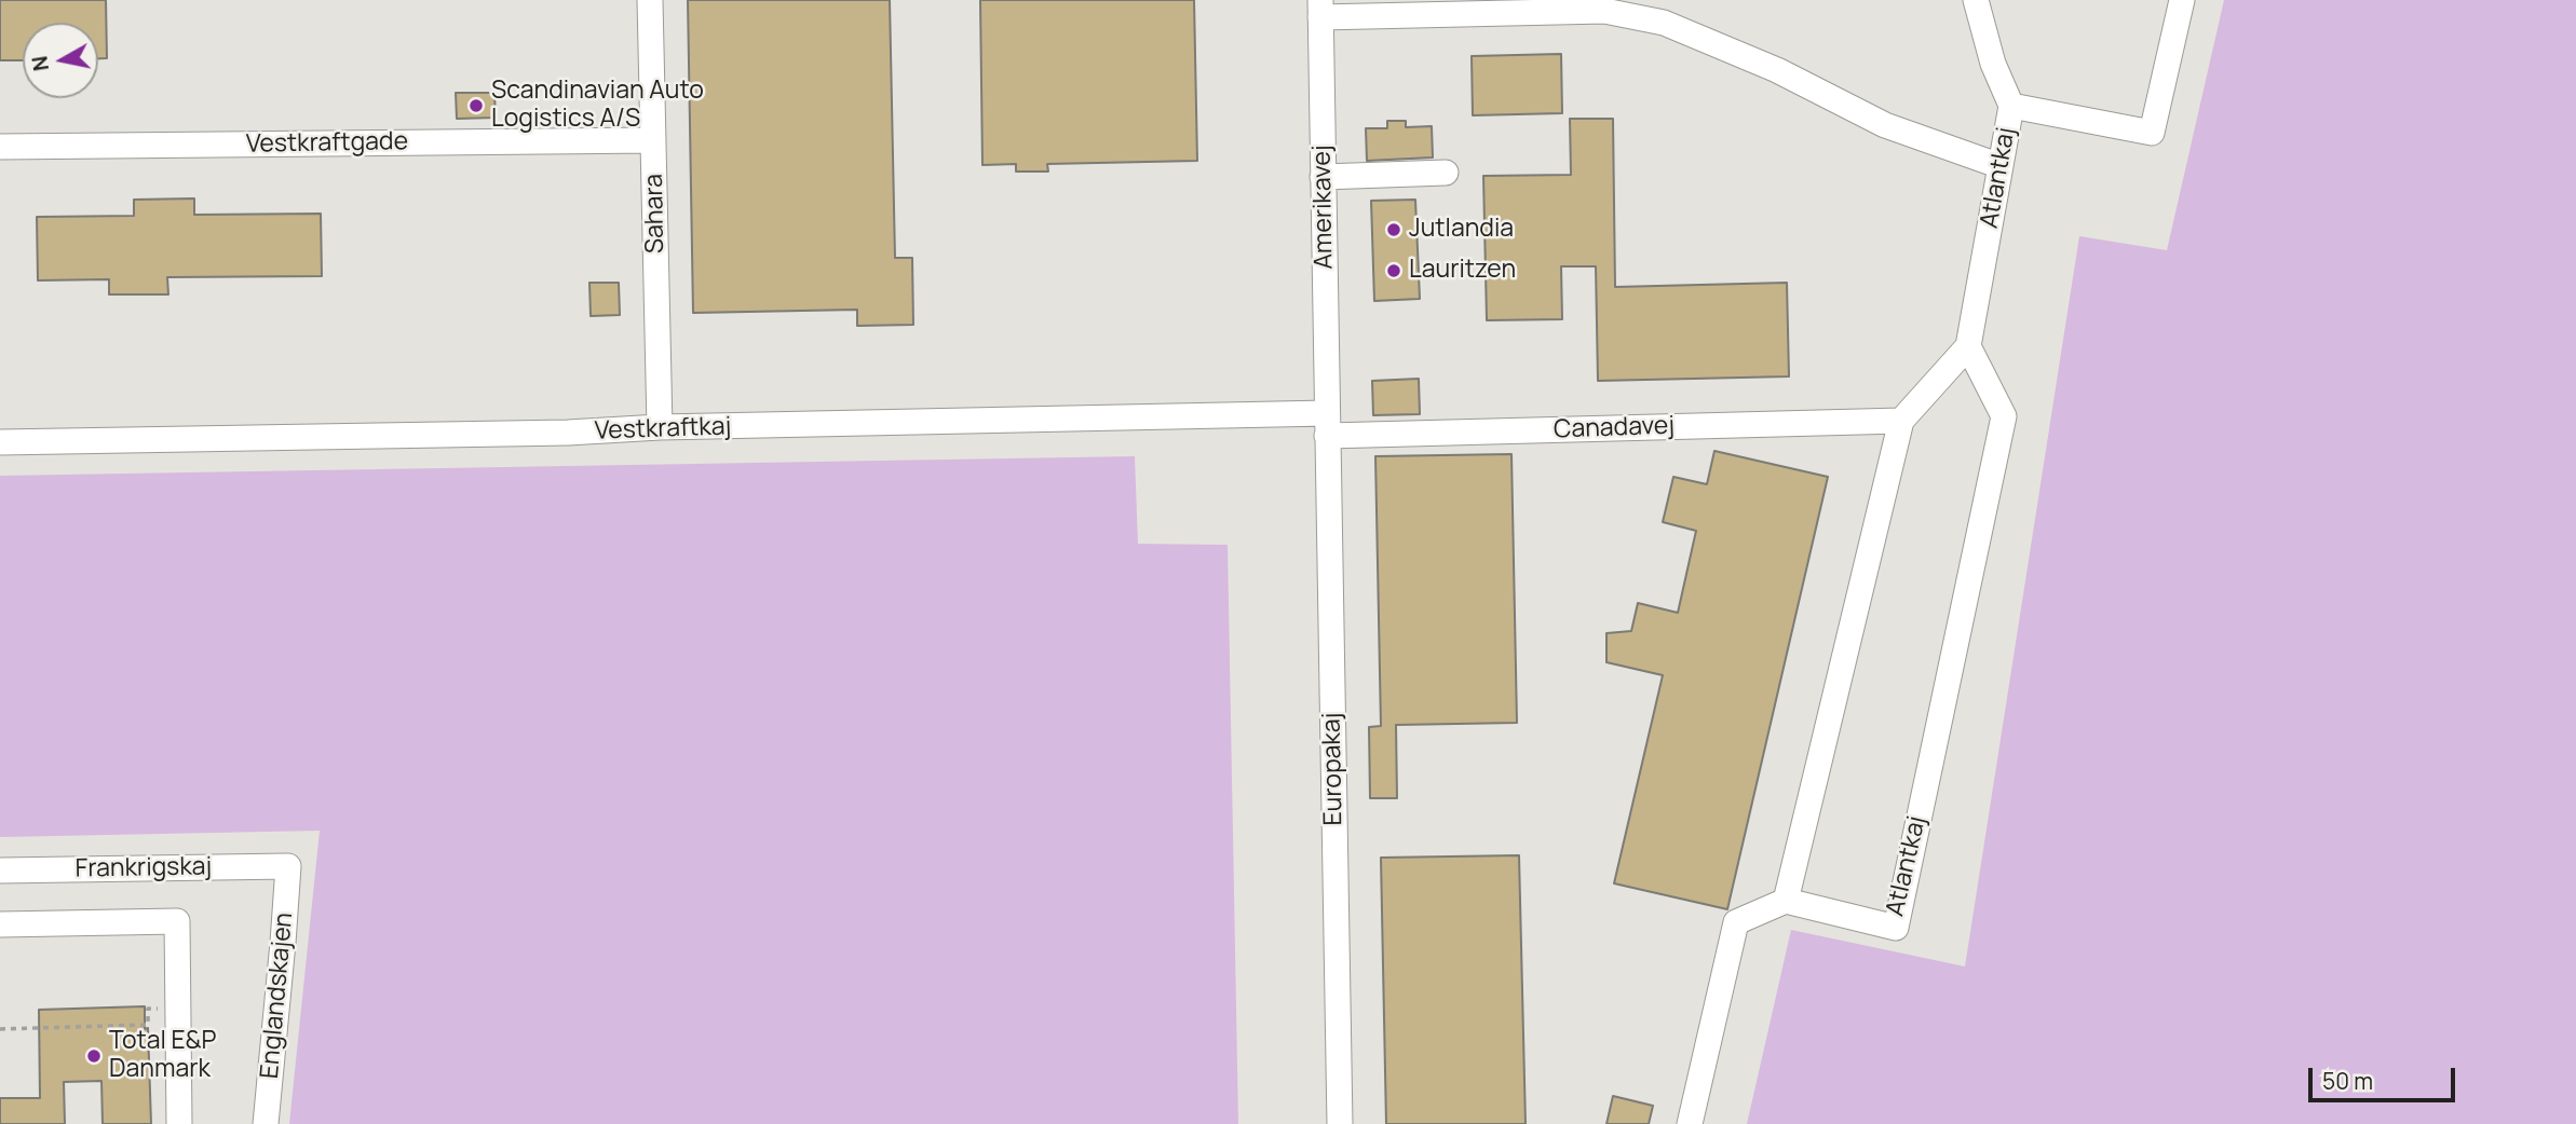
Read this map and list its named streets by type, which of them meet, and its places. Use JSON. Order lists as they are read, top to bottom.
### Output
{
  "streets": {
    "street": [
      "Vestkraftgade",
      "Atlantkaj",
      "Amerikavej",
      "Sahara",
      "Canadavej",
      "Vestkraftkaj",
      "Europakaj",
      "Frankrigskaj",
      "Englandskajen"
    ]
  },
  "crossings": [
    ["Vestkraftgade", "Sahara"],
    ["Amerikavej", "Canadavej"],
    ["Amerikavej", "Vestkraftkaj"],
    ["Amerikavej", "Europakaj"],
    ["Sahara", "Vestkraftkaj"],
    ["Canadavej", "Vestkraftkaj"],
    ["Canadavej", "Europakaj"],
    ["Vestkraftkaj", "Europakaj"],
    ["Frankrigskaj", "Englandskajen"]
  ],
  "places": [
    "Scandinavian Auto Logistics A/S",
    "Jutlandia",
    "Lauritzen",
    "Total E&P Danmark"
  ],
  "scale_bar": "50 m",
  "north": "left"
}
